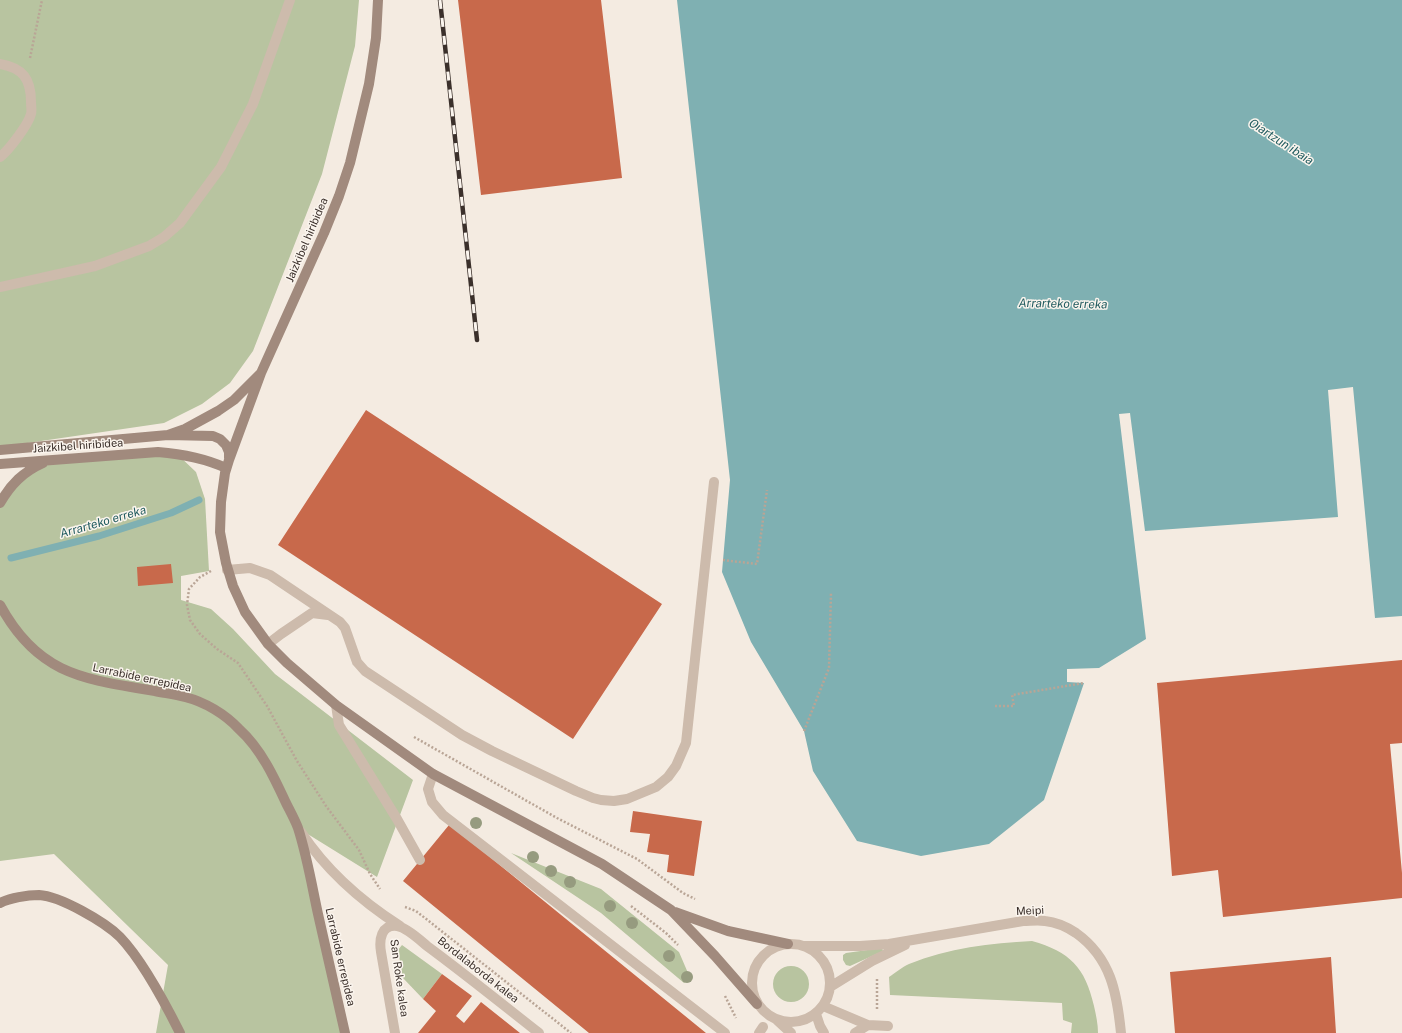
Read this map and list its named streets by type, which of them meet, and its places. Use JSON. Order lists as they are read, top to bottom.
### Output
{
  "streets": {
    "street": [
      "Jaizkibel hiribidea",
      "Larrabide errepidea",
      "Meipi",
      "Bordalaborda kalea",
      "San Roke kalea"
    ]
  },
  "crossings": [
    ["Larrabide errepidea", "Bordalaborda kalea"],
    ["Bordalaborda kalea", "San Roke kalea"]
  ],
  "water": ["Oiartzun ibaia", "Arrarteko erreka"]
}
